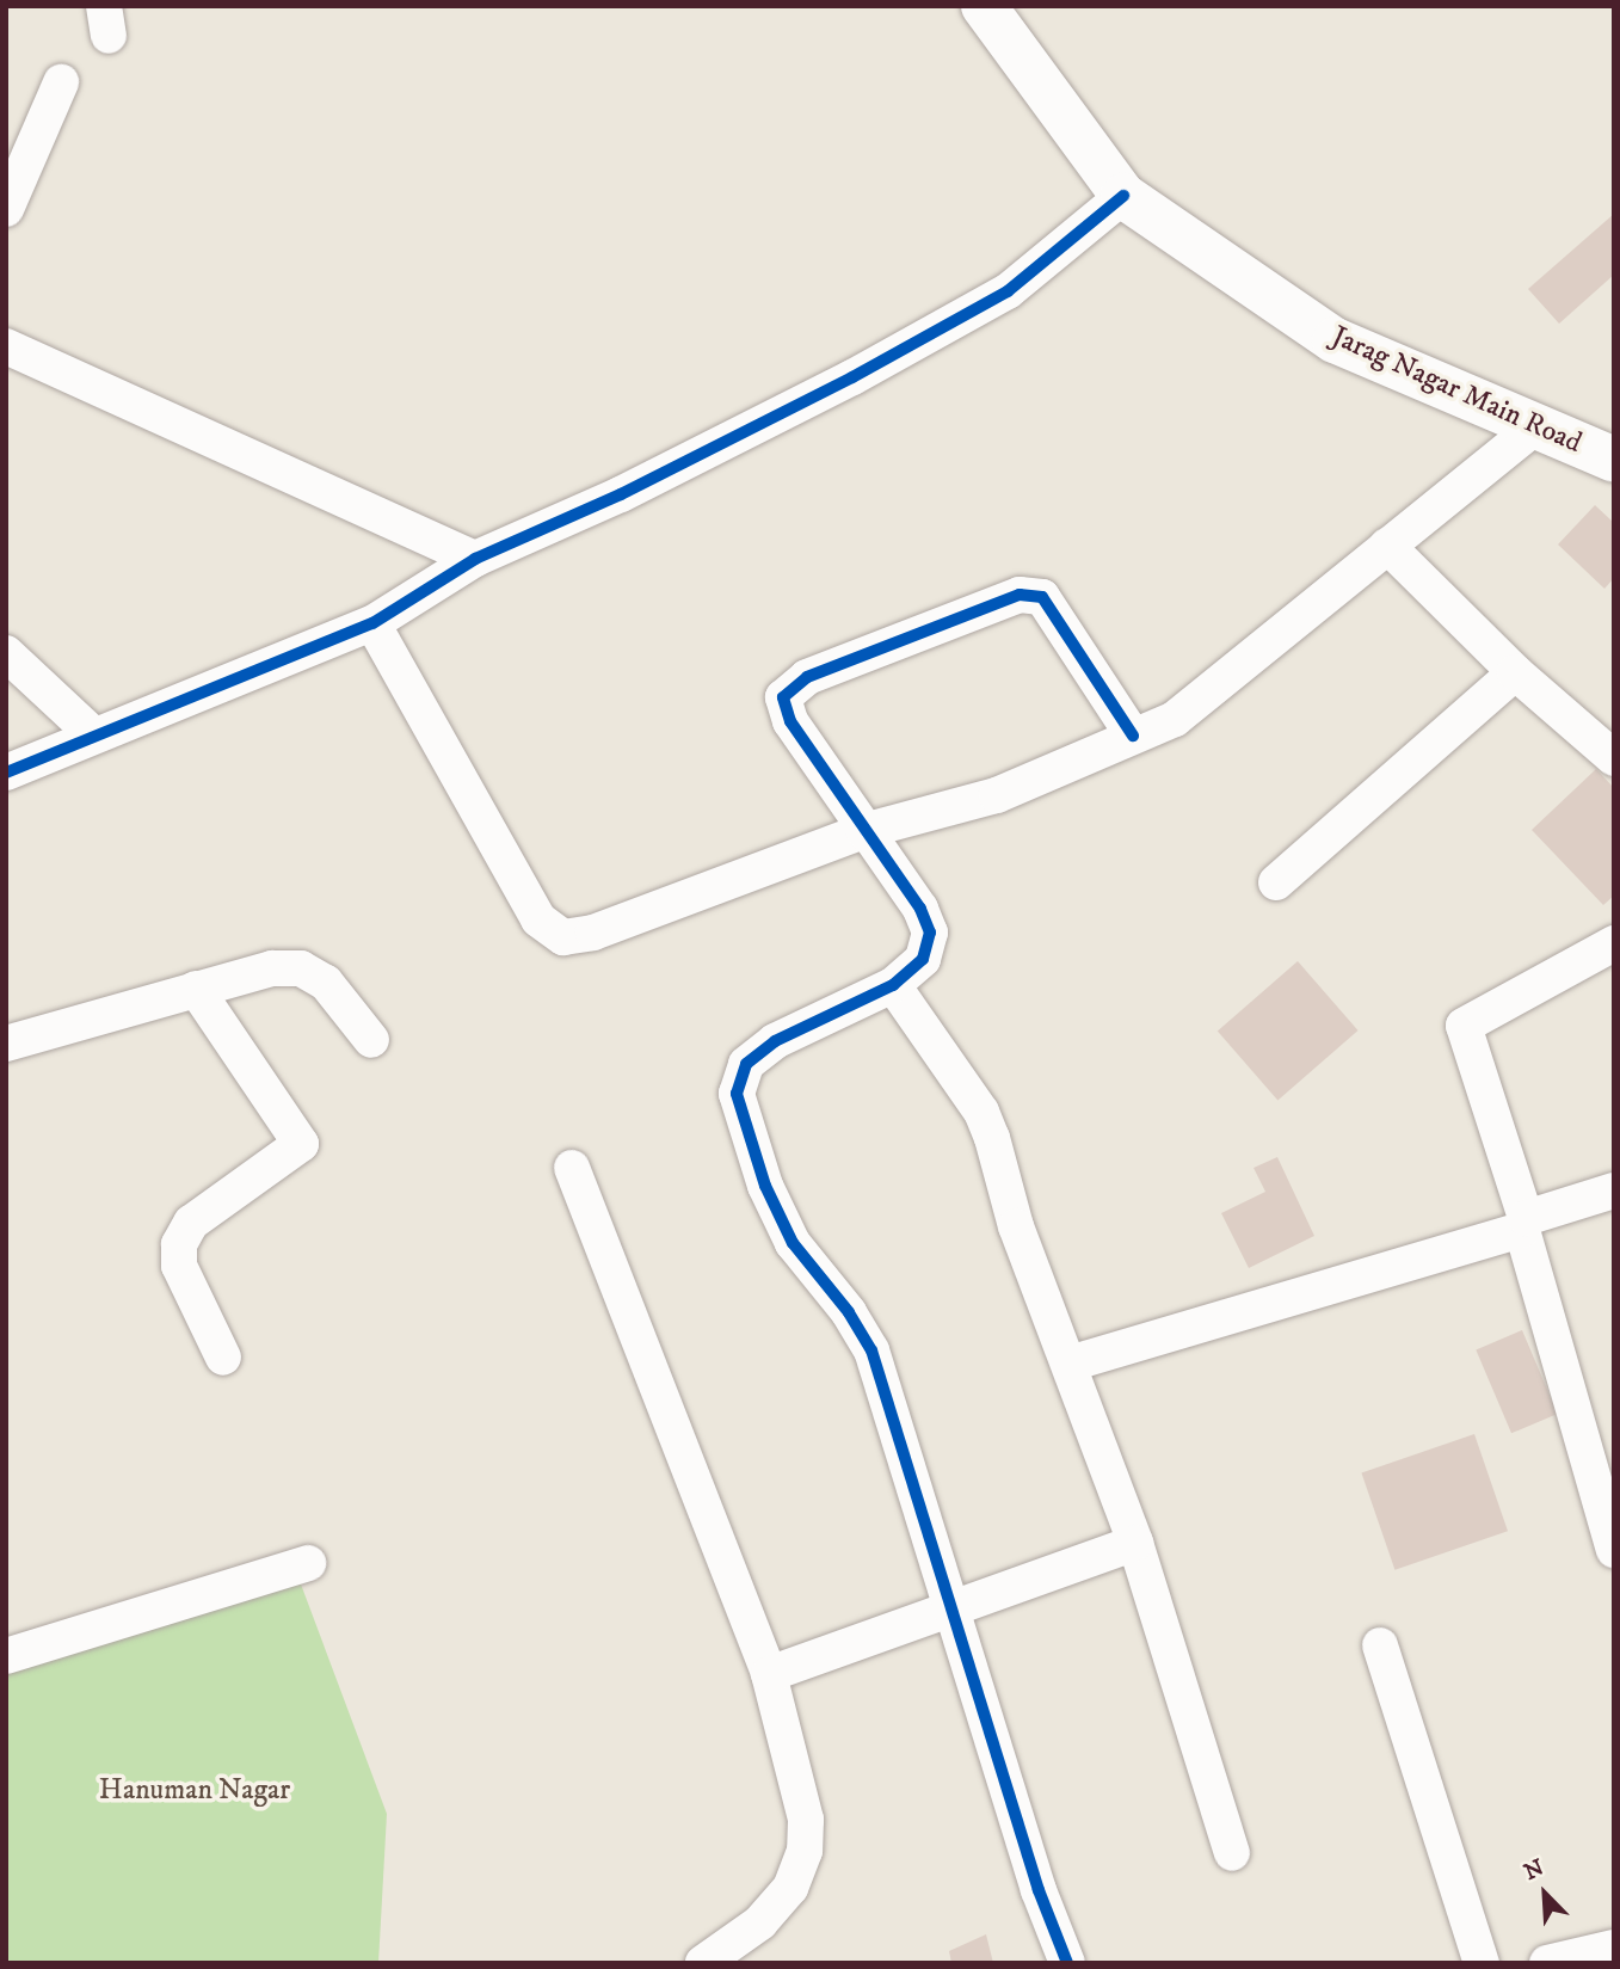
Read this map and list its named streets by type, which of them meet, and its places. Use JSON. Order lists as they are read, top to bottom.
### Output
{
  "streets": {
    "street": ["Jarag Nagar Main Road"]
  },
  "parks": ["Hanuman Nagar"],
  "north": "top left"
}
